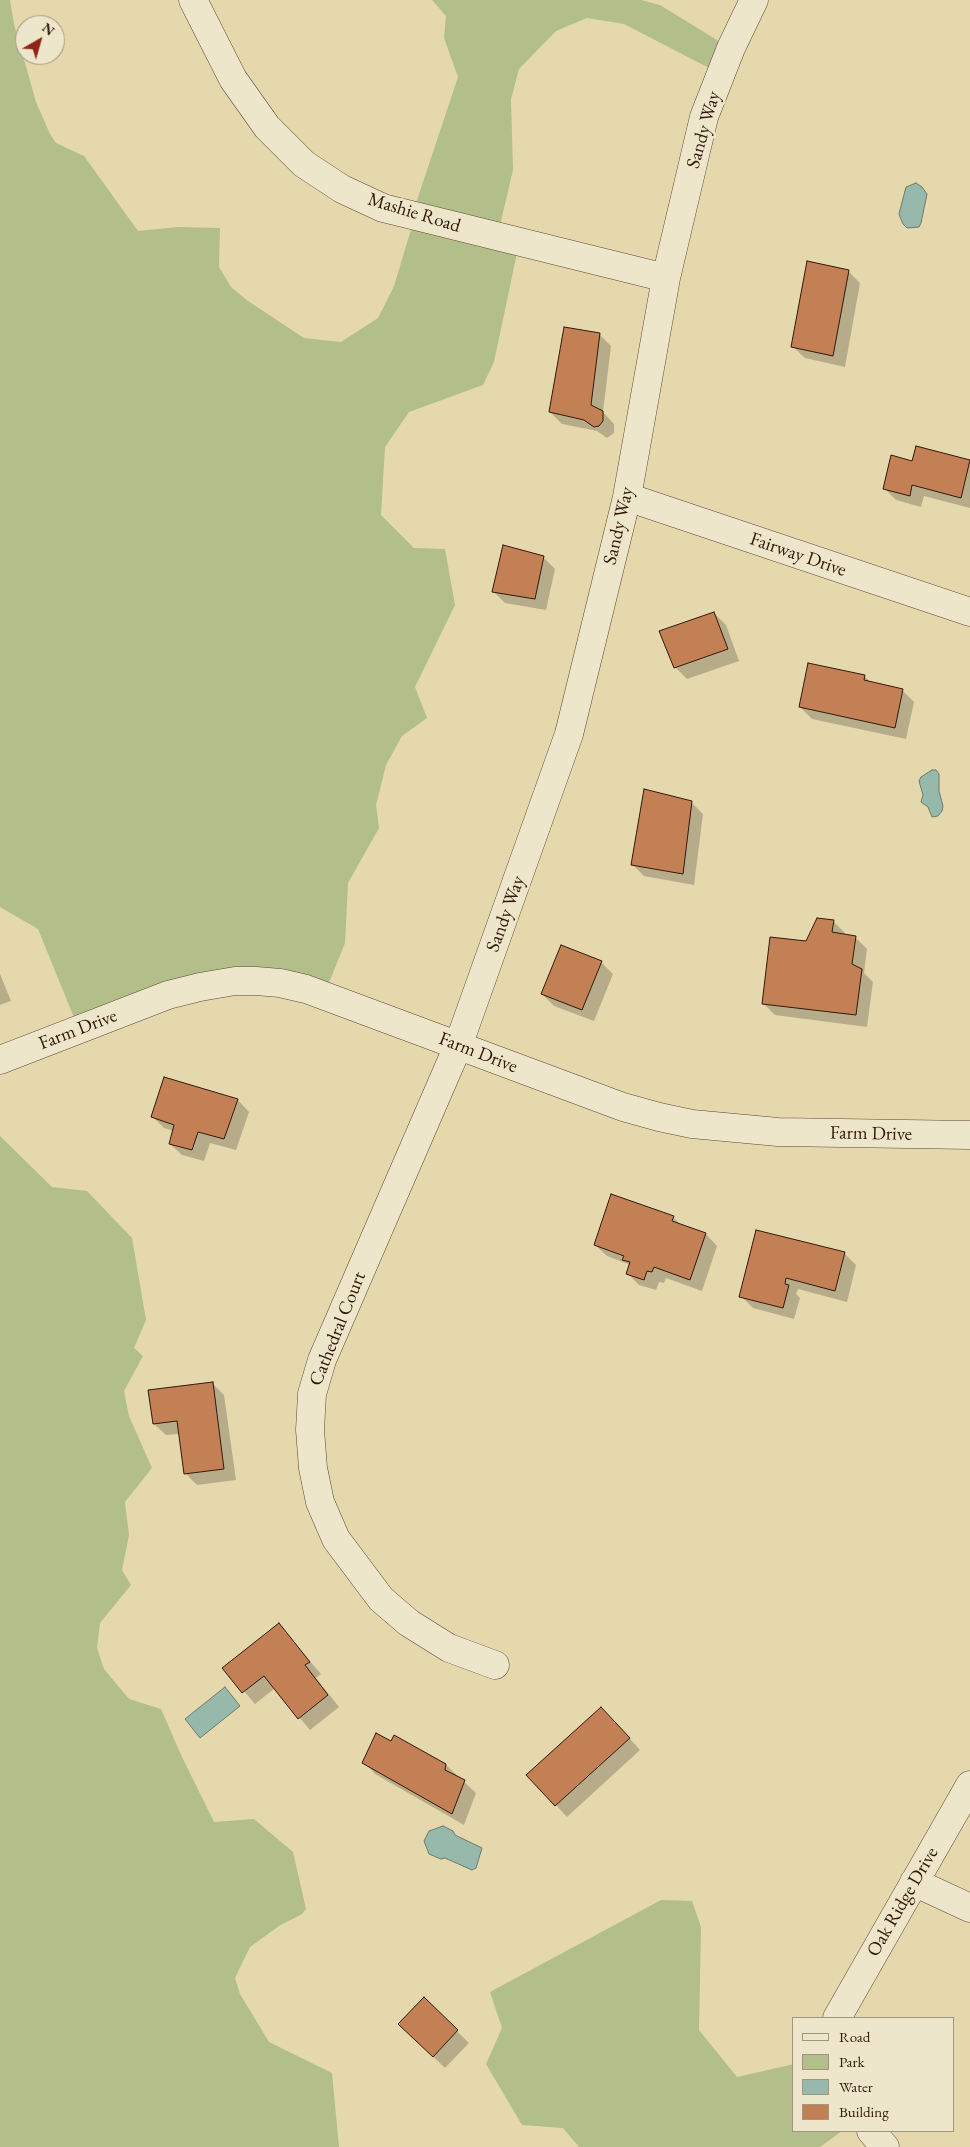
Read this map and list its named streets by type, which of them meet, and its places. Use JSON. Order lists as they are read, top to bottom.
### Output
{
  "streets": {
    "street": [
      "Sandy Way",
      "Mashie Road",
      "Fairway Drive",
      "Farm Drive",
      "Cathedral Court",
      "Oak Ridge Drive"
    ]
  },
  "crossings": [
    ["Sandy Way", "Mashie Road"],
    ["Sandy Way", "Fairway Drive"],
    ["Sandy Way", "Farm Drive"],
    ["Sandy Way", "Cathedral Court"],
    ["Farm Drive", "Cathedral Court"]
  ],
  "legend": [
    "Road",
    "Park",
    "Water",
    "Building"
  ],
  "north": "top right"
}
